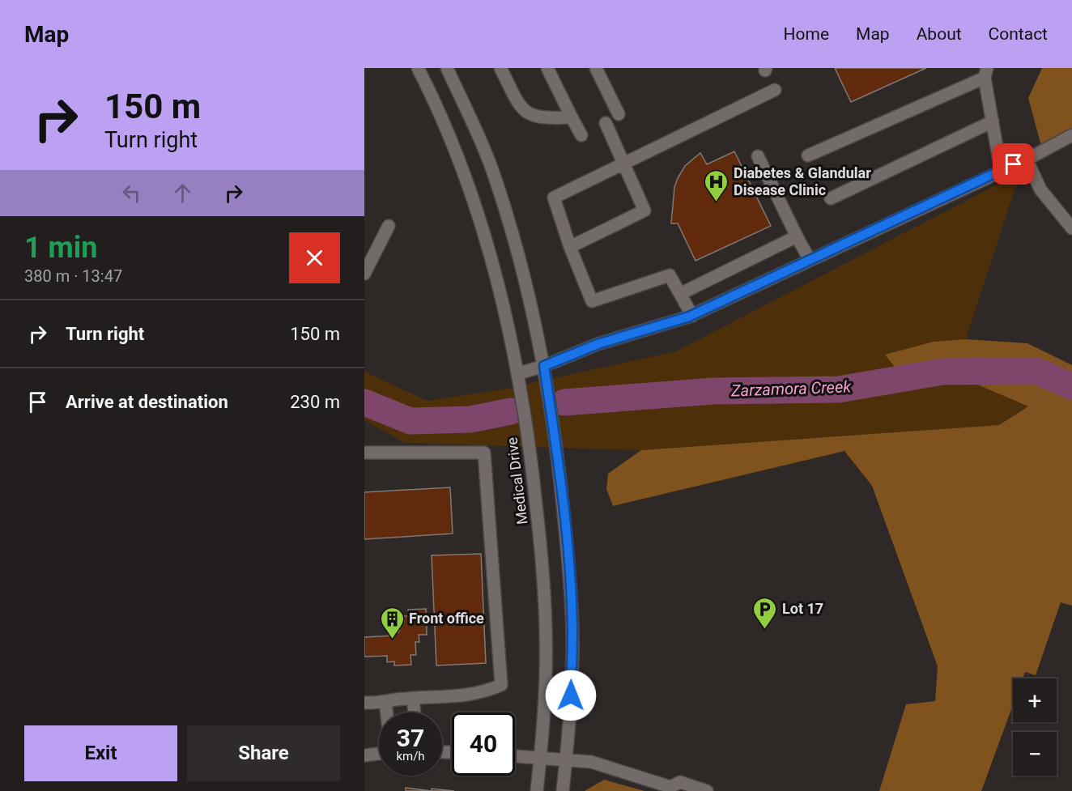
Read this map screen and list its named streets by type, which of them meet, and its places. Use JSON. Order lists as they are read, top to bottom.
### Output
{
  "streets": {
    "street": ["Medical Drive"]
  },
  "water": ["Zarzamora Creek"],
  "places": {
    "hospital": ["Diabetes & Glandular Disease Clinic"],
    "parking": ["Lot 17"],
    "building": ["Front office"]
  },
  "page": {
    "header": "Map",
    "nav": [
      "Home",
      "Map",
      "About",
      "Contact"
    ],
    "turn": ["150 m", "Turn right"],
    "heading": ["1 min", "380 m · 13:47"],
    "list": [
      {
        "name": "Turn right",
        "value": "150 m"
      },
      {
        "name": "Arrive at destination",
        "value": "230 m"
      }
    ],
    "map_buttons": ["+", "−"],
    "speed": "37 km/h",
    "limit": "40",
    "buttons": ["Exit", "Share"]
  }
}
